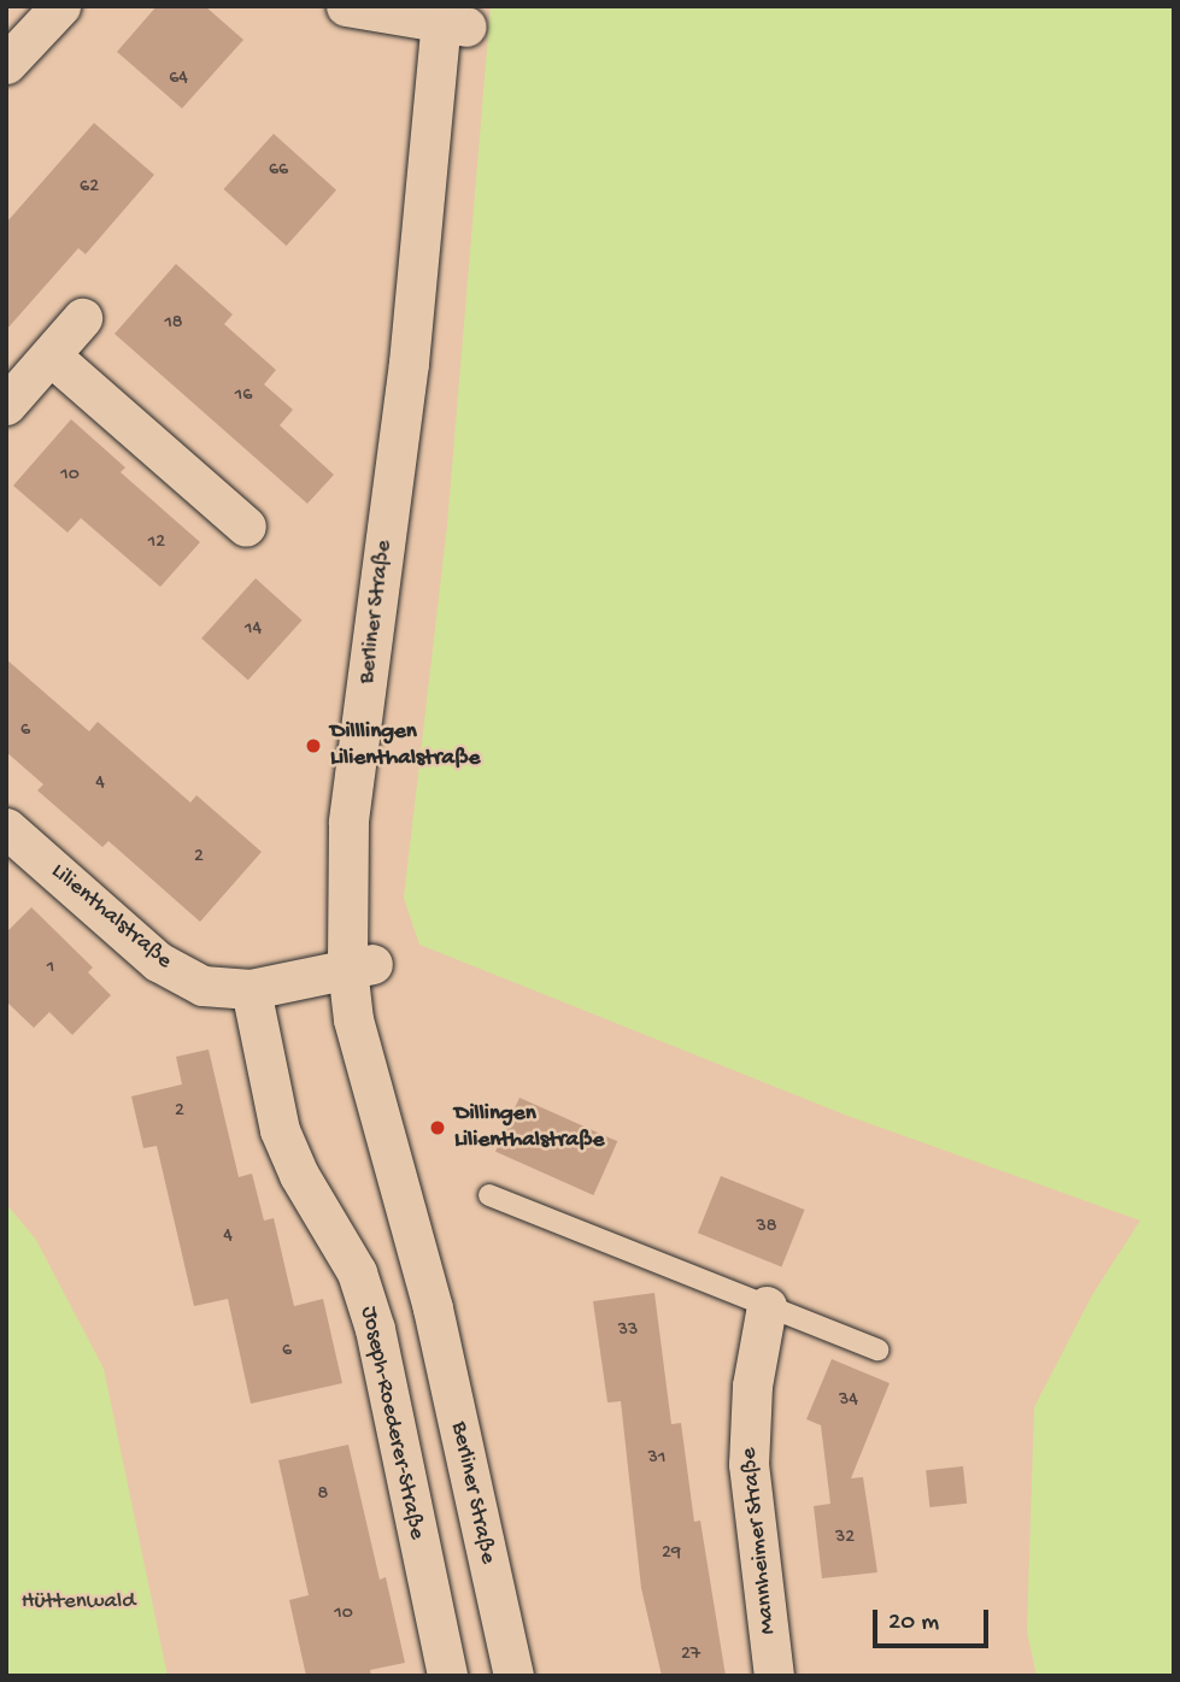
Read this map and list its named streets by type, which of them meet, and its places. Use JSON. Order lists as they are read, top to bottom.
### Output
{
  "streets": {
    "street": [
      "Berliner Straße",
      "Lilienthalstraße",
      "Joseph-Roederer-Straße",
      "Mannheimer Straße"
    ]
  },
  "crossings": [
    ["Berliner Straße", "Lilienthalstraße"],
    ["Lilienthalstraße", "Joseph-Roederer-Straße"]
  ],
  "parks": ["Hüttenwald"],
  "places": ["Dilllingen Lilienthalstraße", "Dillingen Lilienthalstraße"],
  "house_numbers": [
    "64",
    "66",
    "62",
    "18",
    "16",
    "10",
    "12",
    "14",
    "6",
    "4",
    "2",
    "1",
    "2",
    "38",
    "4",
    "33",
    "6",
    "34",
    "31",
    "8",
    "32",
    "29",
    "10",
    "27"
  ],
  "scale_bar": "20 m"
}
